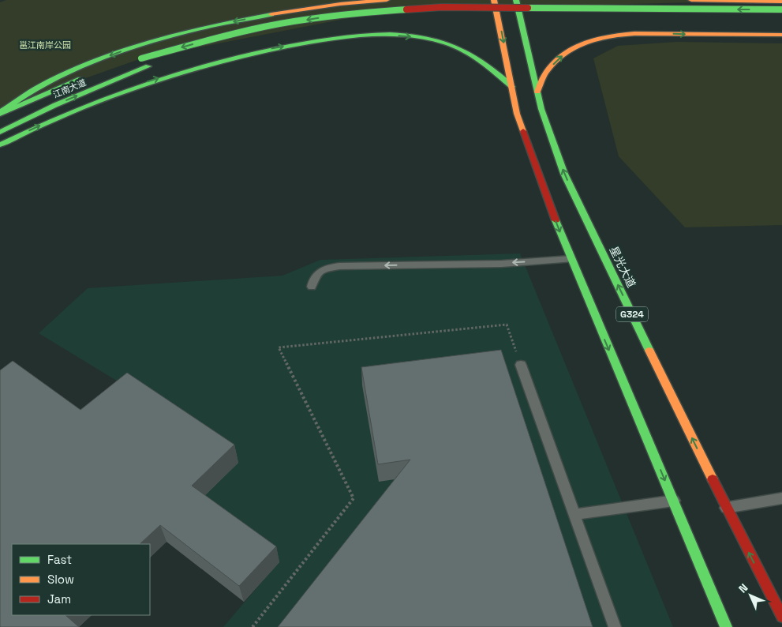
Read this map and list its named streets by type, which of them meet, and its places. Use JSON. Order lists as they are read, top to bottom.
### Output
{
  "streets": {
    "main road": ["江南大道", "星光大道", "G324"]
  },
  "parks": ["邕江南岸公园"],
  "legend": ["Fast", "Slow", "Jam"],
  "north": "top left"
}
